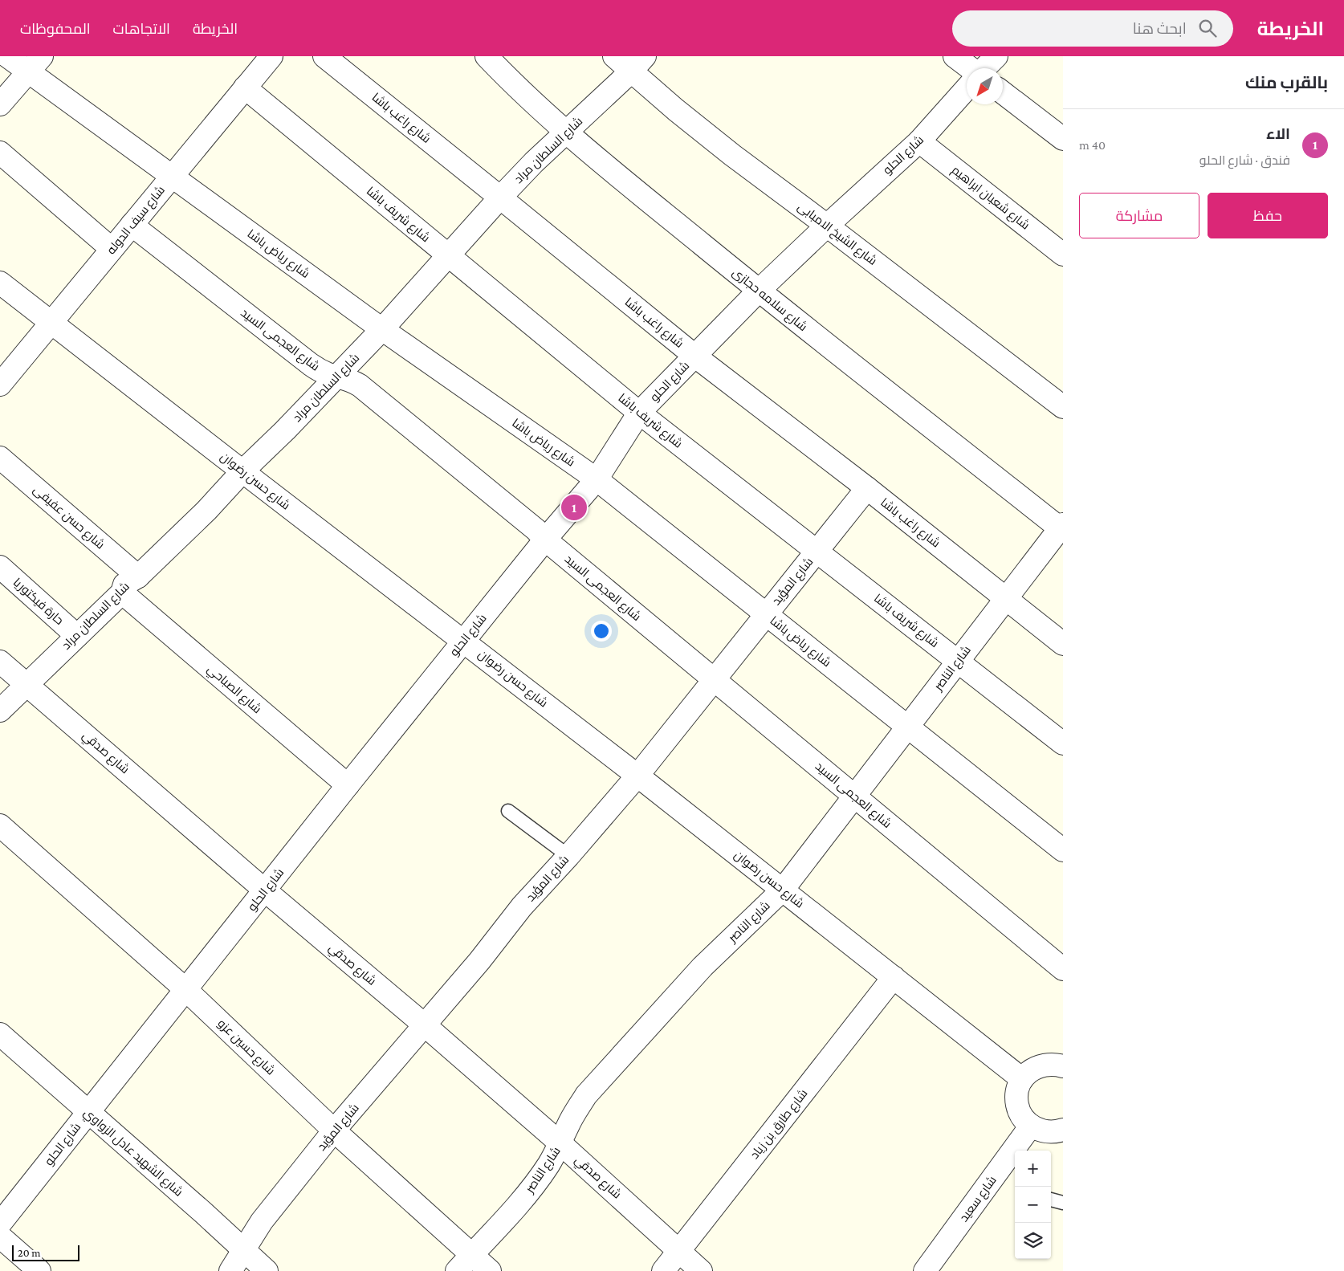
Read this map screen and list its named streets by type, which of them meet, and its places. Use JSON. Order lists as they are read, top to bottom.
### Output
{
  "streets": {
    "street": [
      "شارع راغب باشا",
      "شارع السلطان مراد",
      "شارع الحلو",
      "شارع شعبان ابراهيم",
      "شارع شريف باشا",
      "شارع سيف الدوله",
      "شارع الشيخ الامبابى",
      "شارع رياض باشا",
      "شارع سلامه حجازى",
      "شارع العجمى السيد",
      "شارع حسن رضوان",
      "شارع حسن عفيفى",
      "شارع المؤيد",
      "حارة فيكتوريا",
      "شارع الناصر",
      "شارع الصباحي",
      "شارع صدقي",
      "شارع حسين عزو",
      "شارع طارق بن زياد",
      "شارع الشهيد عادل الزواوي",
      "شارع سعيد"
    ]
  },
  "crossings": [
    ["شارع راغب باشا", "شارع السلطان مراد"],
    ["شارع راغب باشا", "شارع الحلو"],
    ["شارع راغب باشا", "شارع المؤيد"],
    ["شارع راغب باشا", "شارع الناصر"],
    ["شارع السلطان مراد", "شارع شريف باشا"],
    ["شارع السلطان مراد", "شارع الشيخ الامبابى"],
    ["شارع السلطان مراد", "شارع رياض باشا"],
    ["شارع السلطان مراد", "شارع سلامه حجازى"],
    ["شارع السلطان مراد", "شارع العجمى السيد"],
    ["شارع السلطان مراد", "شارع حسن رضوان"],
    ["شارع السلطان مراد", "شارع حسن عفيفى"],
    ["شارع السلطان مراد", "حارة فيكتوريا"],
    ["شارع السلطان مراد", "شارع الصباحي"],
    ["شارع السلطان مراد", "شارع صدقي"],
    ["شارع الحلو", "شارع شعبان ابراهيم"],
    ["شارع الحلو", "شارع شريف باشا"],
    ["شارع الحلو", "شارع الشيخ الامبابى"],
    ["شارع الحلو", "شارع رياض باشا"],
    ["شارع الحلو", "شارع سلامه حجازى"],
    ["شارع الحلو", "شارع العجمى السيد"],
    ["شارع الحلو", "شارع حسن رضوان"],
    ["شارع الحلو", "شارع الصباحي"],
    ["شارع الحلو", "شارع صدقي"],
    ["شارع الحلو", "شارع حسين عزو"],
    ["شارع الحلو", "شارع الشهيد عادل الزواوي"],
    ["شارع شريف باشا", "شارع سيف الدوله"],
    ["شارع شريف باشا", "شارع المؤيد"],
    ["شارع شريف باشا", "شارع الناصر"],
    ["شارع سيف الدوله", "شارع رياض باشا"],
    ["شارع سيف الدوله", "شارع العجمى السيد"],
    ["شارع سيف الدوله", "شارع حسن رضوان"],
    ["شارع رياض باشا", "شارع المؤيد"],
    ["شارع رياض باشا", "شارع الناصر"],
    ["شارع سلامه حجازى", "شارع الناصر"],
    ["شارع العجمى السيد", "شارع المؤيد"],
    ["شارع العجمى السيد", "شارع الناصر"],
    ["شارع حسن رضوان", "شارع المؤيد"],
    ["شارع حسن رضوان", "شارع الناصر"],
    ["شارع حسن رضوان", "شارع طارق بن زياد"],
    ["شارع المؤيد", "شارع صدقي"],
    ["شارع المؤيد", "شارع حسين عزو"],
    ["شارع المؤيد", "شارع الشهيد عادل الزواوي"],
    ["شارع الناصر", "شارع صدقي"],
    ["شارع الناصر", "شارع حسين عزو"],
    ["شارع صدقي", "شارع طارق بن زياد"]
  ],
  "scale_bar": "20 m",
  "north": "bottom left",
  "page": {
    "header": "الخريطة",
    "search": "ابحث هنا",
    "nav": ["الخريطة", "الاتجاهات", "المحفوظات"],
    "heading": "بالقرب منك",
    "list": [
      {
        "mark": "1",
        "name": "الاء",
        "note": "فندق · شارع الحلو",
        "value": "40 m"
      }
    ],
    "buttons": ["حفظ", "مشاركة"],
    "pins": "1",
    "map_buttons": ["+", "−"],
    "scale": "20 m"
  }
}
